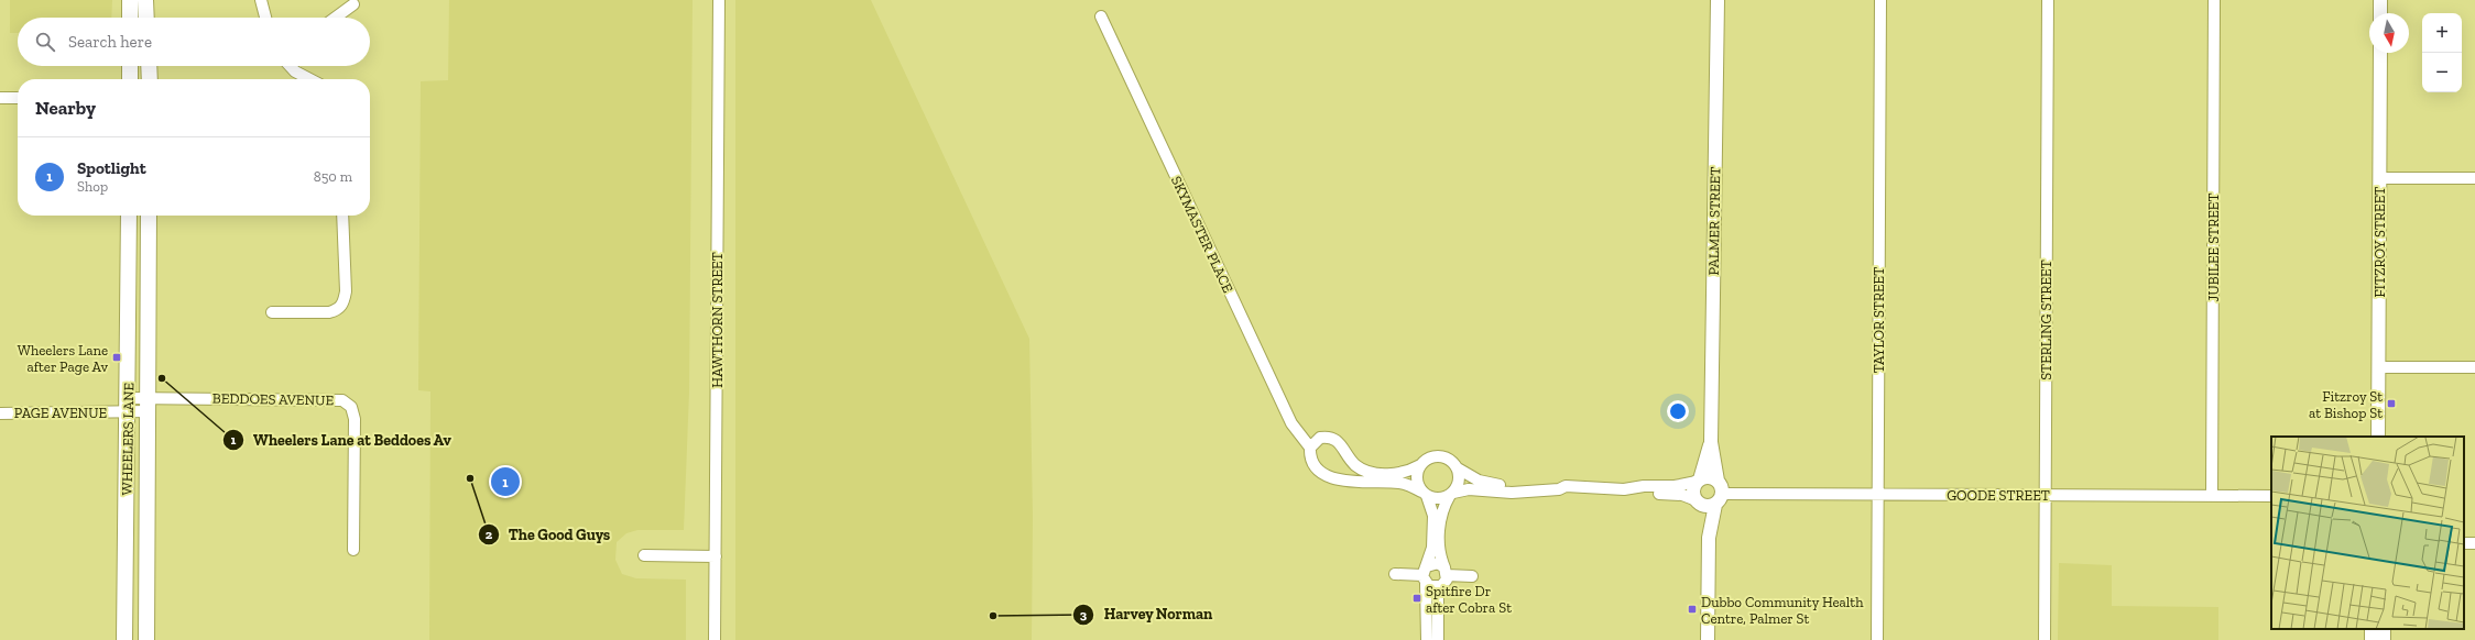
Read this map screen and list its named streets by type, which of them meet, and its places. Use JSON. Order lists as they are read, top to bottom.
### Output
{
  "streets": {
    "main road": ["WHEELERS LANE"],
    "street": [
      "PALMER STREET",
      "SKYMASTER PLACE",
      "FITZROY STREET",
      "JUBILEE STREET",
      "HAWTHORN STREET",
      "TAYLOR STREET",
      "STERLING STREET",
      "BEDDOES AVENUE",
      "PAGE AVENUE",
      "GOODE STREET"
    ]
  },
  "crossings": [
    ["PALMER STREET", "GOODE STREET"],
    ["JUBILEE STREET", "GOODE STREET"],
    ["TAYLOR STREET", "GOODE STREET"],
    ["STERLING STREET", "GOODE STREET"],
    ["BEDDOES AVENUE", "PAGE AVENUE"],
    ["BEDDOES AVENUE", "WHEELERS LANE"],
    ["PAGE AVENUE", "WHEELERS LANE"]
  ],
  "places": {
    "transit": [
      "Wheelers Lane after Page Av",
      "Fitzroy St at Bishop St",
      "Spitfire Dr after Cobra St",
      "Dubbo Community Health Centre, Palmer St"
    ],
    "other": ["Wheelers Lane at Beddoes Av", "The Good Guys", "Harvey Norman"]
  },
  "north": "bottom",
  "page": {
    "map_buttons": ["+", "−"],
    "search": "Search here",
    "heading": "Nearby",
    "list": [
      {
        "mark": "1",
        "name": "Spotlight",
        "note": "Shop",
        "value": "850 m"
      }
    ],
    "pins": "1"
  }
}
